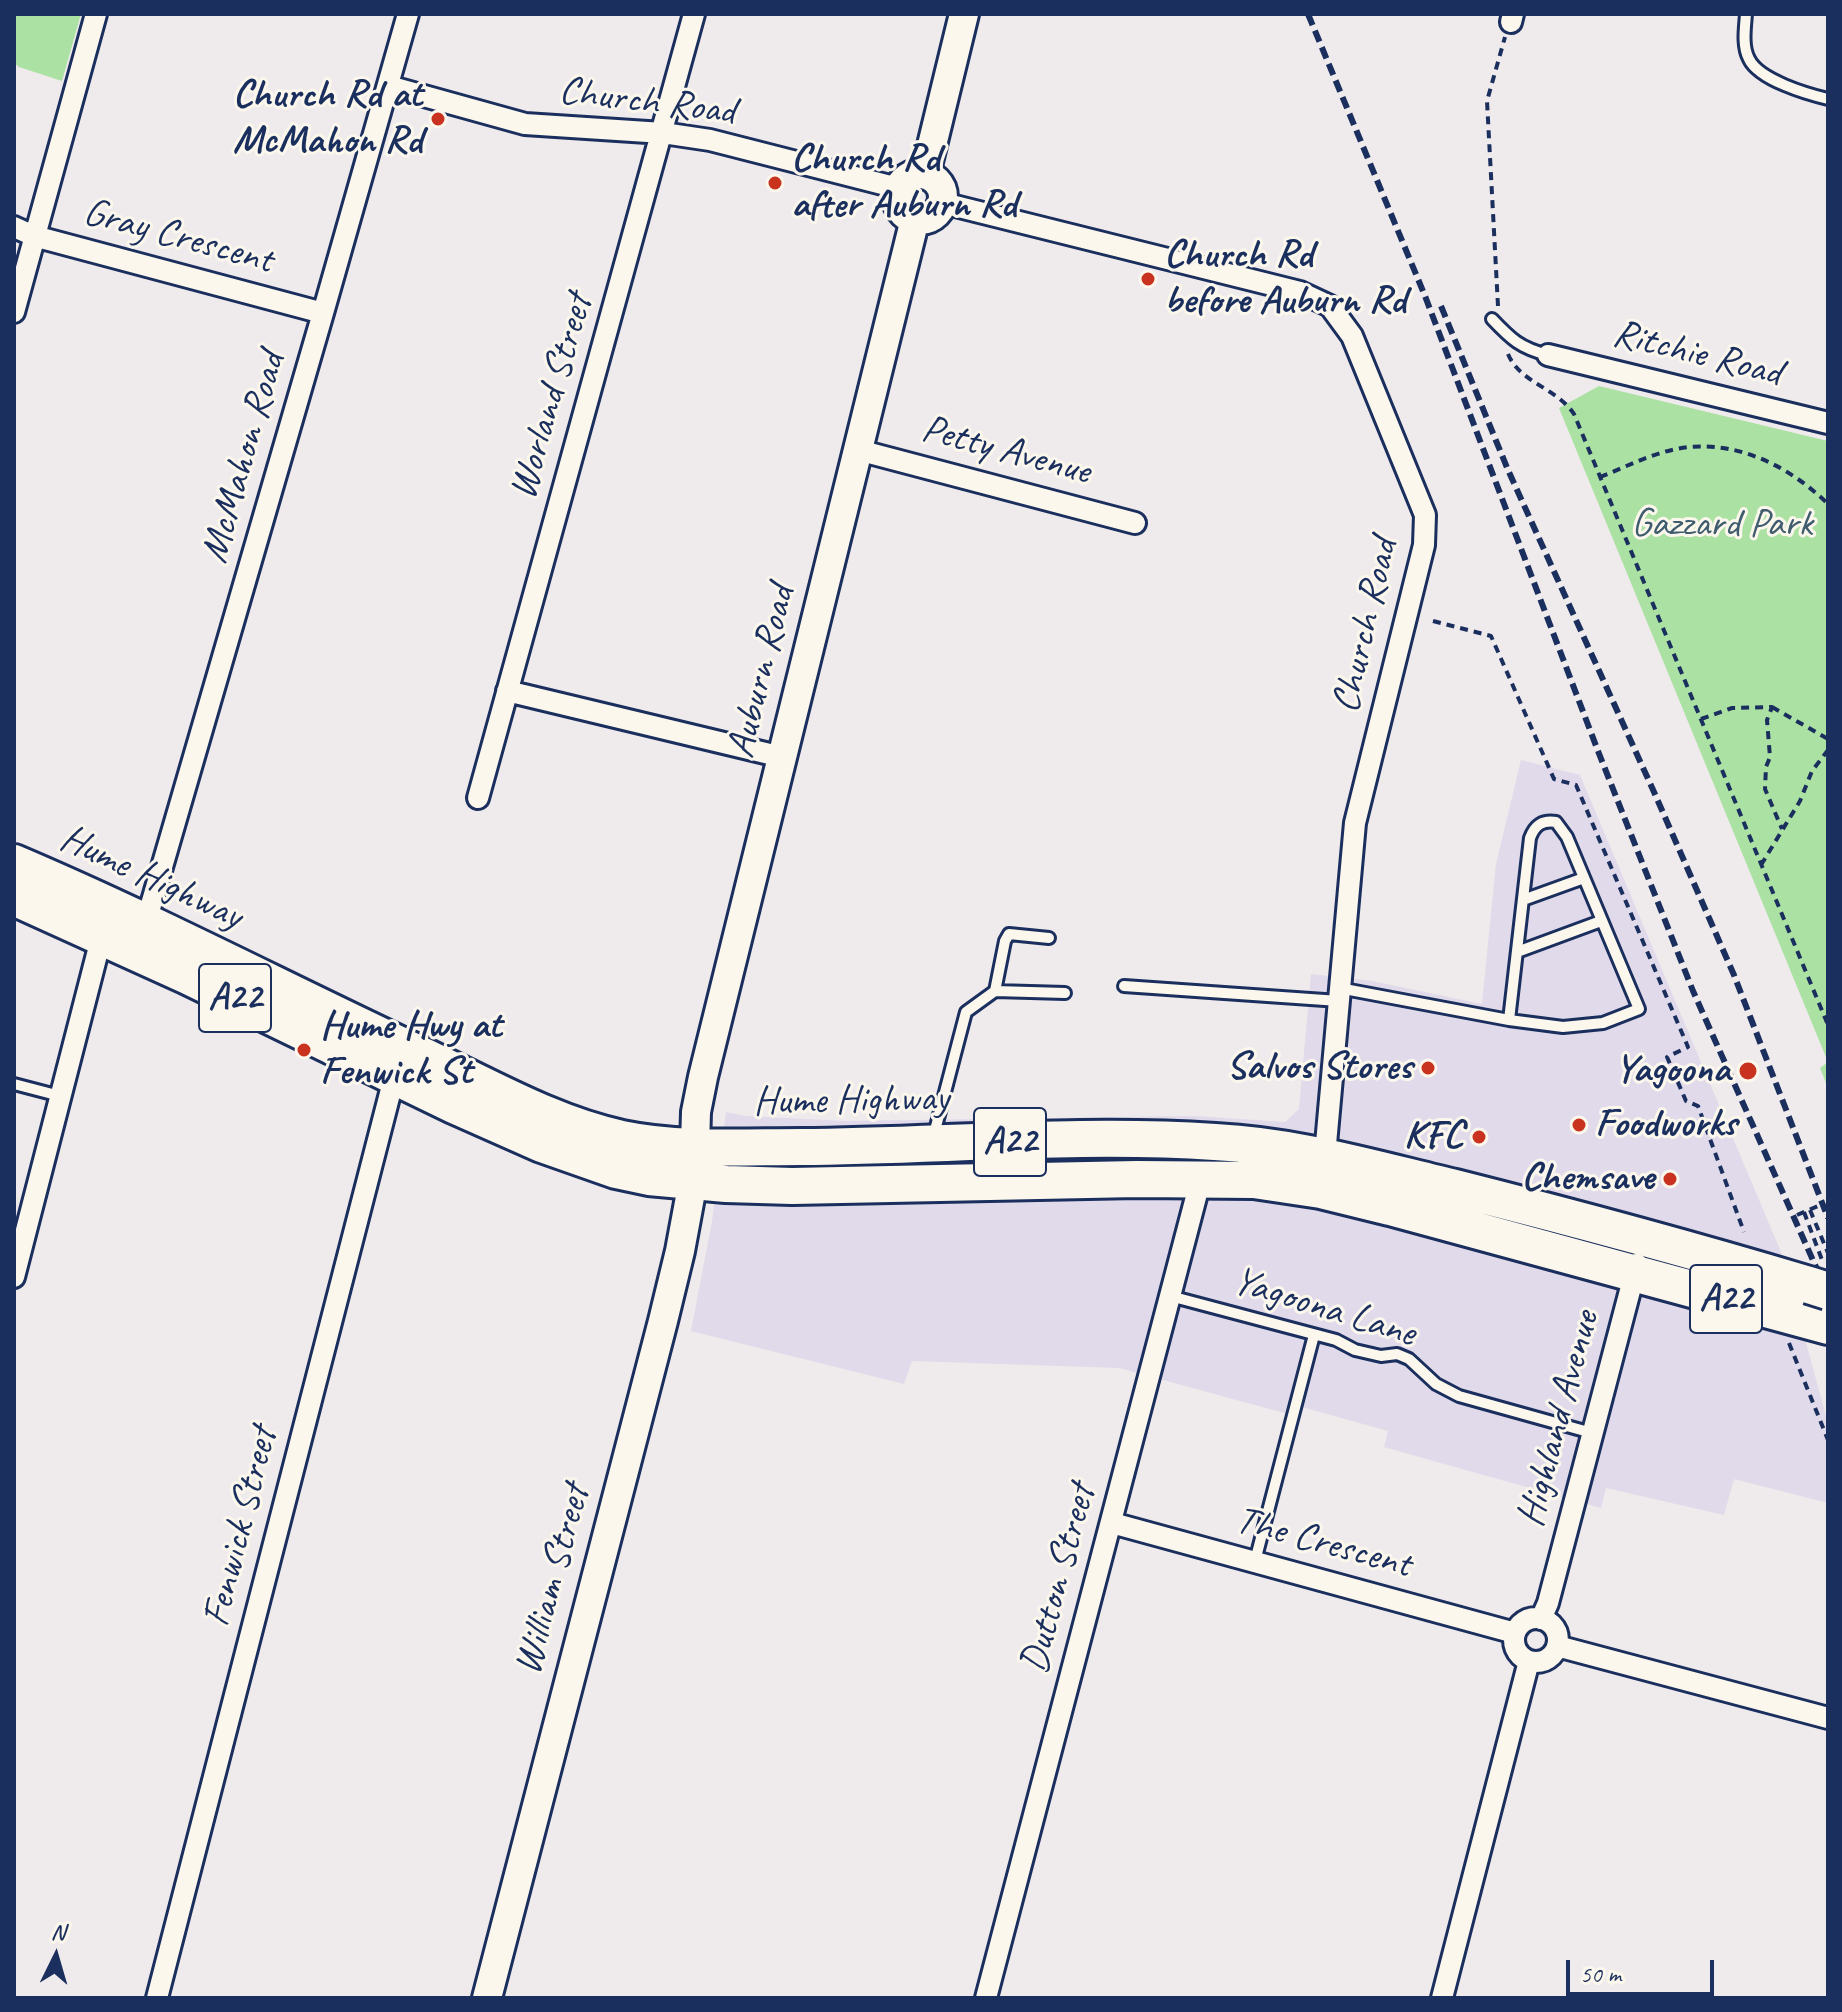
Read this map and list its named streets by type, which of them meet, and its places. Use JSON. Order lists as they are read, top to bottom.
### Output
{
  "streets": {
    "highway": ["Hume Highway", "A22"],
    "main road": ["Auburn Road", "William Street"],
    "street": [
      "Church Road",
      "Gray Crescent",
      "Ritchie Road",
      "Worland Street",
      "Petty Avenue",
      "McMahon Road",
      "Highland Avenue",
      "Fenwick Street",
      "The Crescent",
      "Dutton Street"
    ],
    "lane": ["Yagoona Lane"]
  },
  "crossings": [
    ["Church Road", "Worland Street"],
    ["Church Road", "McMahon Road"],
    ["Church Road", "Auburn Road"],
    ["Church Road", "Hume Highway"],
    ["Gray Crescent", "McMahon Road"],
    ["Petty Avenue", "Auburn Road"],
    ["McMahon Road", "Hume Highway"],
    ["Auburn Road", "Hume Highway"],
    ["Hume Highway", "Highland Avenue"],
    ["Hume Highway", "Fenwick Street"],
    ["Hume Highway", "Dutton Street"],
    ["Hume Highway", "William Street"],
    ["Yagoona Lane", "Highland Avenue"],
    ["Yagoona Lane", "Dutton Street"],
    ["Highland Avenue", "The Crescent"],
    ["The Crescent", "Dutton Street"]
  ],
  "parks": ["Gazzard Park"],
  "places": [
    "Church Rd at McMahon Rd",
    "Church Rd after Auburn Rd",
    "Church Rd before Auburn Rd",
    "Hume Hwy at Fenwick St",
    "Salvos Stores",
    "Yagoona",
    "Foodworks",
    "KFC",
    "Chemsave"
  ],
  "scale_bar": "50 m",
  "north": "top"
}
